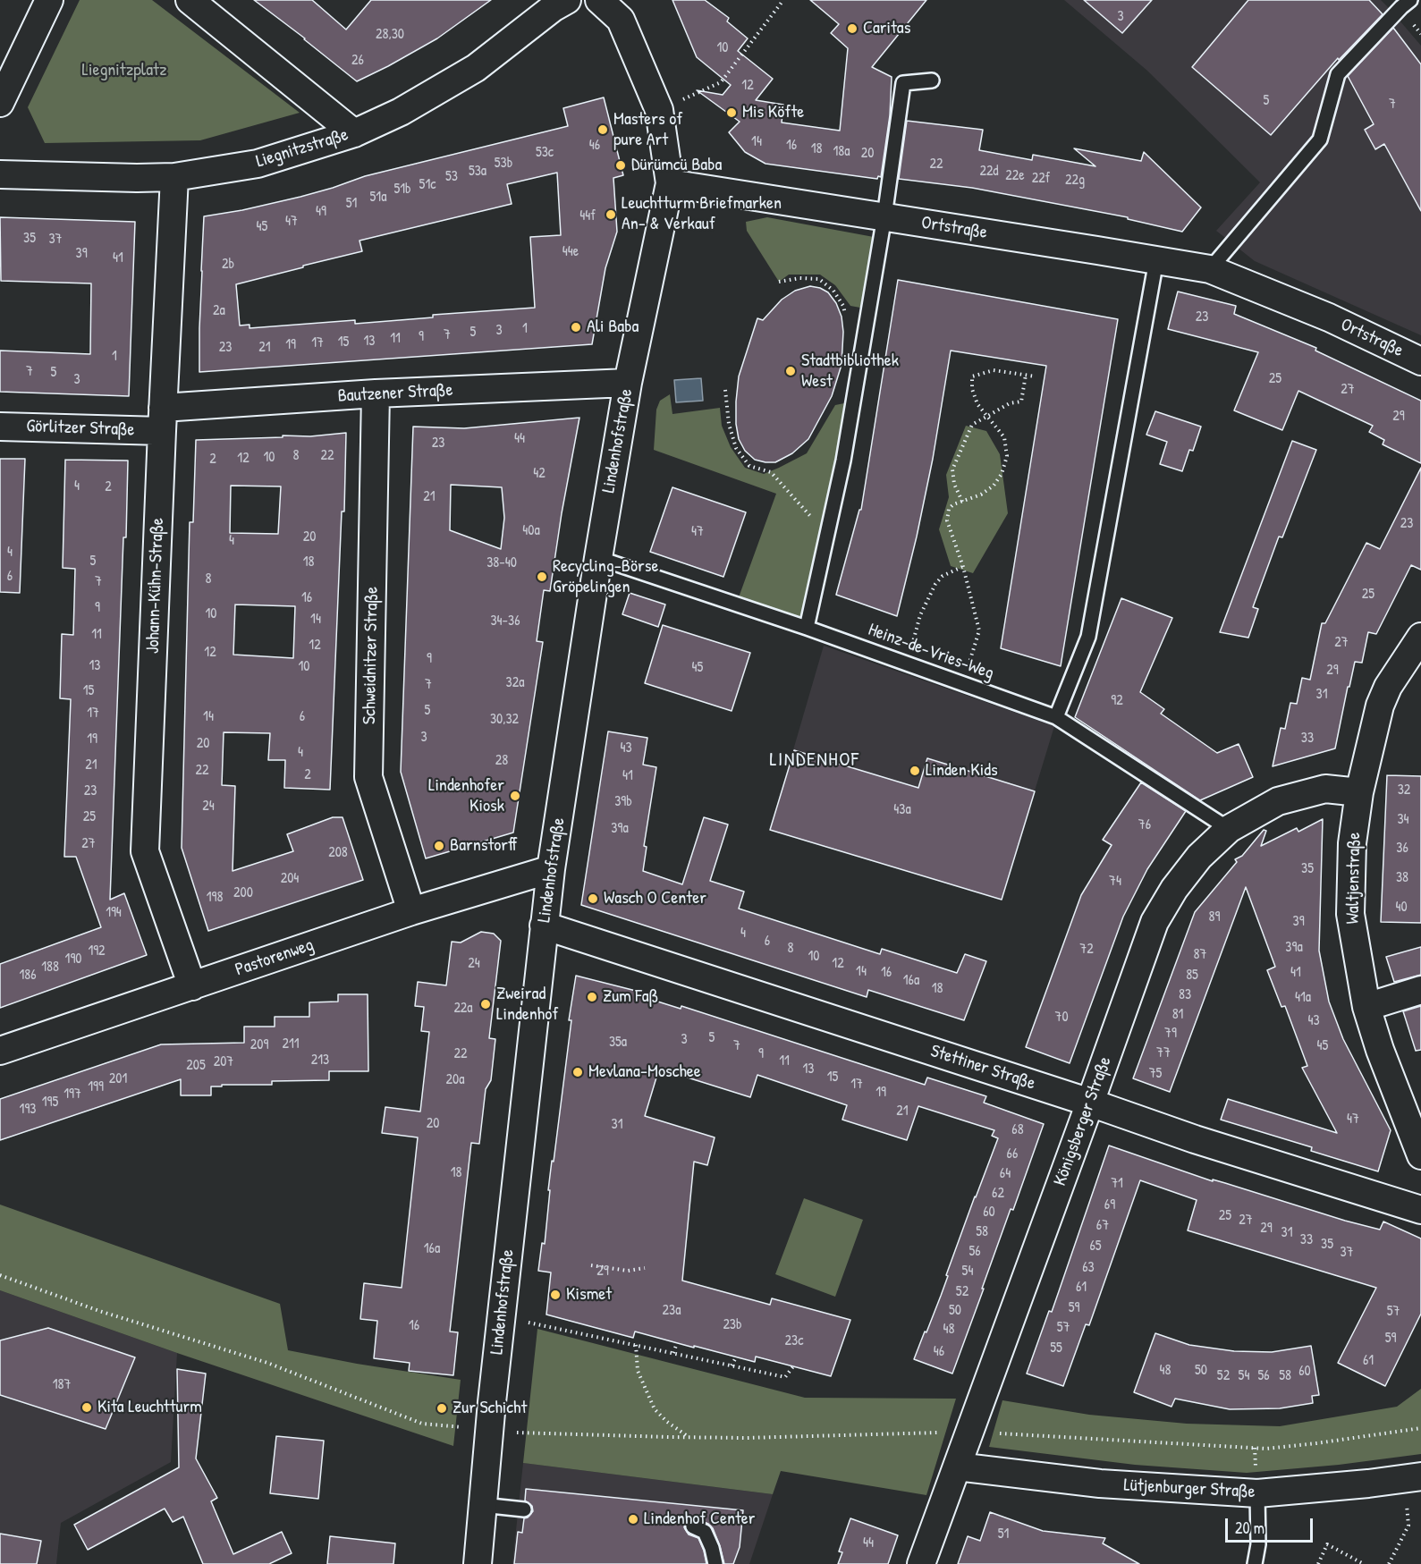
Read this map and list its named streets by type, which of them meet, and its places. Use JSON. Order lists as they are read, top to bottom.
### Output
{
  "streets": {
    "street": [
      "Liegnitzstraße",
      "Ortstraße",
      "Bautzener Straße",
      "Görlitzer Straße",
      "Lindenhofstraße",
      "Johann-Kühn-Straße",
      "Schweidnitzer Straße",
      "Waltjenstraße",
      "Pastorenweg",
      "Stettiner Straße",
      "Königsberger Straße",
      "Lütjenburger Straße"
    ],
    "lane": ["Heinz-de-Vries-Weg"]
  },
  "crossings": [
    ["Liegnitzstraße", "Johann-Kühn-Straße"],
    ["Ortstraße", "Lindenhofstraße"],
    ["Bautzener Straße", "Görlitzer Straße"],
    ["Bautzener Straße", "Lindenhofstraße"],
    ["Bautzener Straße", "Johann-Kühn-Straße"],
    ["Bautzener Straße", "Schweidnitzer Straße"],
    ["Görlitzer Straße", "Johann-Kühn-Straße"],
    ["Lindenhofstraße", "Heinz-de-Vries-Weg"],
    ["Lindenhofstraße", "Pastorenweg"],
    ["Lindenhofstraße", "Stettiner Straße"],
    ["Johann-Kühn-Straße", "Pastorenweg"],
    ["Heinz-de-Vries-Weg", "Königsberger Straße"],
    ["Schweidnitzer Straße", "Pastorenweg"],
    ["Waltjenstraße", "Königsberger Straße"],
    ["Stettiner Straße", "Königsberger Straße"],
    ["Königsberger Straße", "Lütjenburger Straße"]
  ],
  "districts": ["LINDENHOF"],
  "parks": ["Liegnitzplatz"],
  "places": [
    "Caritas",
    "Mis Köfte",
    "Masters of pure Art",
    "Dürümcü Baba",
    "Leuchtturm Briefmarken An- & Verkauf",
    "Ali Baba",
    "Stadtbibliothek West",
    "Recycling-Börse Gröpelingen",
    "Linden Kids",
    "Lindenhofer Kiosk",
    "Barnstorff",
    "Wasch O Center",
    "Zum Faß",
    "Zweirad Lindenhof",
    "Mevlana-Moschee",
    "Kismet",
    "Kita Leuchtturm",
    "Zur Schicht",
    "Lindenhof Center"
  ],
  "house_numbers": [
    "3",
    "28,30",
    "10",
    "26",
    "12",
    "5",
    "7",
    "14",
    "46",
    "16",
    "18",
    "18a",
    "53c",
    "20",
    "53b",
    "22",
    "53a",
    "22d",
    "22e",
    "53",
    "22f",
    "22g",
    "51c",
    "51b",
    "51a",
    "51",
    "49",
    "44f",
    "47",
    "45",
    "35",
    "37",
    "44e",
    "39",
    "41",
    "2b",
    "2a",
    "23",
    "1",
    "3",
    "5",
    "7",
    "9",
    "11",
    "13",
    "15",
    "17",
    "19",
    "23",
    "21",
    "1",
    "7",
    "5",
    "25",
    "3",
    "27",
    "29",
    "44",
    "23",
    "8",
    "22",
    "10",
    "12",
    "2",
    "42",
    "4",
    "2",
    "21",
    "23",
    "40a",
    "47",
    "20",
    "4",
    "4",
    "5",
    "18",
    "38-40",
    "6",
    "8",
    "7",
    "25",
    "16",
    "9",
    "10",
    "14",
    "34-36",
    "11",
    "27",
    "12",
    "12",
    "9",
    "13",
    "10",
    "45",
    "29",
    "32a",
    "7",
    "15",
    "31",
    "92",
    "5",
    "17",
    "14",
    "6",
    "30,32",
    "3",
    "33",
    "19",
    "20",
    "43",
    "4",
    "28",
    "21",
    "22",
    "2",
    "41",
    "32",
    "23",
    "39b",
    "24",
    "43a",
    "25",
    "34",
    "76",
    "39a",
    "27",
    "36",
    "208",
    "35",
    "38",
    "204",
    "74",
    "200",
    "198",
    "40",
    "194",
    "89",
    "39",
    "4",
    "6",
    "39a",
    "8",
    "72",
    "192",
    "87",
    "10",
    "190",
    "24",
    "12",
    "188",
    "14",
    "16",
    "41",
    "186",
    "85",
    "16a",
    "18",
    "83",
    "41a",
    "22a",
    "81",
    "70",
    "43",
    "79",
    "5",
    "3",
    "35a",
    "211",
    "209",
    "7",
    "45",
    "77",
    "22",
    "9",
    "213",
    "11",
    "207",
    "205",
    "13",
    "75",
    "15",
    "201",
    "20a",
    "17",
    "199",
    "19",
    "197",
    "195",
    "193",
    "21",
    "47",
    "20",
    "31",
    "68",
    "66",
    "18",
    "64",
    "71",
    "62",
    "69",
    "60",
    "25",
    "27",
    "67",
    "29",
    "58",
    "31",
    "33",
    "35",
    "65",
    "16a",
    "56",
    "37",
    "63",
    "29",
    "54",
    "61",
    "52",
    "59",
    "23a",
    "50",
    "57",
    "23b",
    "16",
    "57",
    "48",
    "59",
    "23c",
    "55",
    "46",
    "61",
    "48",
    "50",
    "60",
    "52",
    "54",
    "56",
    "58",
    "187",
    "51",
    "44"
  ],
  "scale_bar": "20 m"
}
